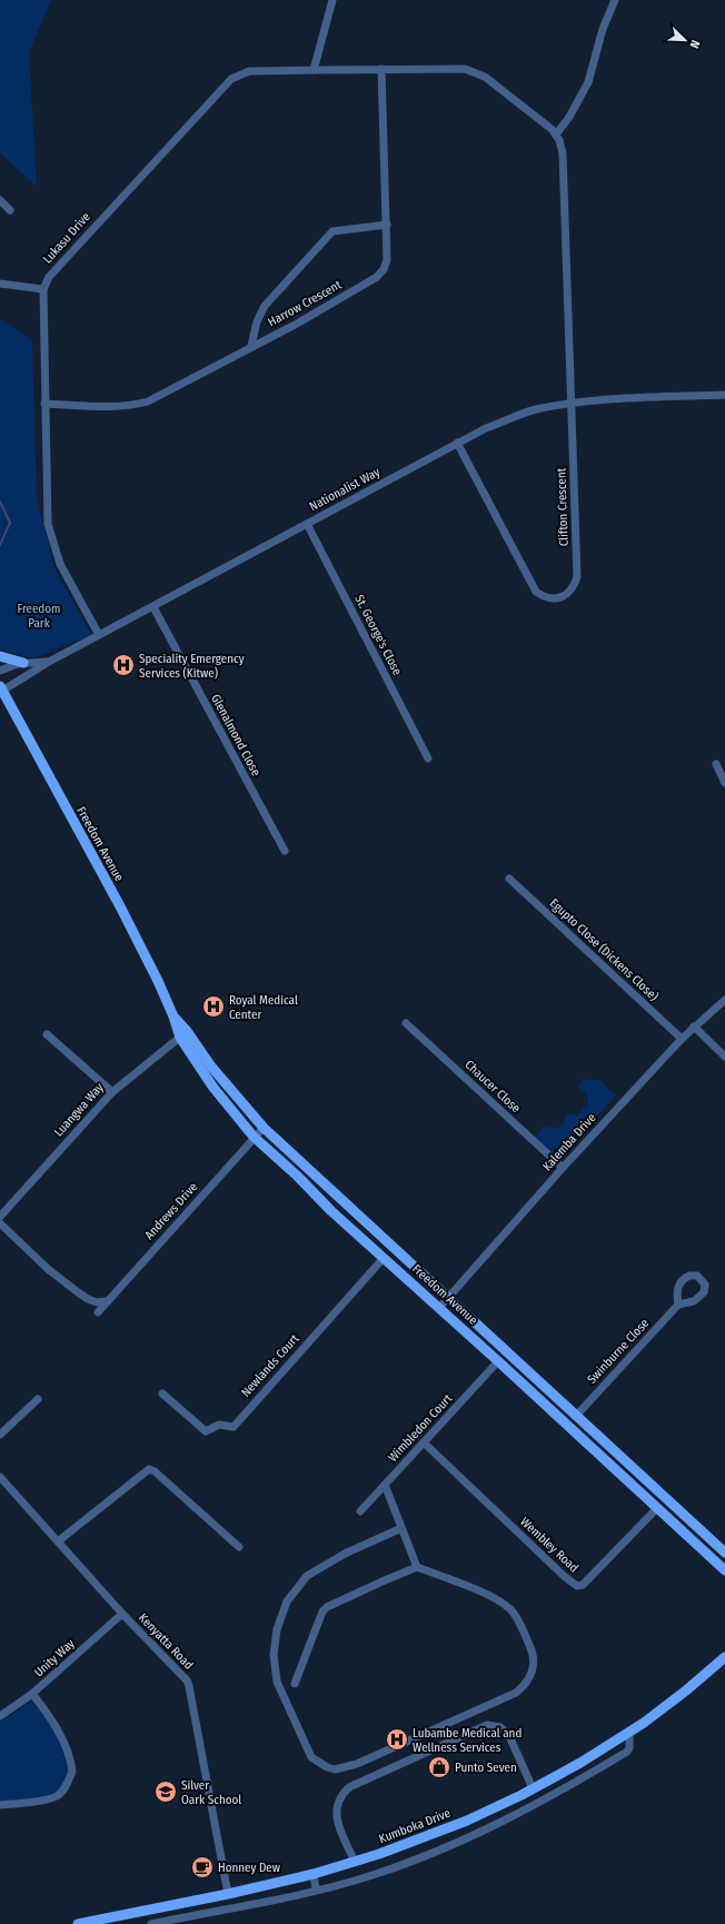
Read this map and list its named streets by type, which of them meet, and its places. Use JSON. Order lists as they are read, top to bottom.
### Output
{
  "streets": {
    "main road": ["Freedom Avenue", "Kumboka Drive"],
    "street": [
      "Lukasu Drive",
      "Harrow Crescent",
      "Nationalist Way",
      "Clifton Crescent",
      "St. George's Close",
      "Glenalmond Close",
      "Egupto Close (Dickens Close)",
      "Chaucer Close",
      "Luangwa Way",
      "Kalemba Drive",
      "Andrews Drive",
      "Swinburne Close",
      "Newlands Court",
      "Wimbledon Court",
      "Wembley Road",
      "Kenyatta Road",
      "Unity Way"
    ]
  },
  "crossings": [
    ["Lukasu Drive", "Harrow Crescent"],
    ["Lukasu Drive", "Clifton Crescent"],
    ["Nationalist Way", "Clifton Crescent"],
    ["Nationalist Way", "St. George's Close"],
    ["Nationalist Way", "Glenalmond Close"],
    ["Nationalist Way", "Freedom Avenue"],
    ["Freedom Avenue", "Luangwa Way"],
    ["Freedom Avenue", "Kalemba Drive"],
    ["Freedom Avenue", "Andrews Drive"],
    ["Freedom Avenue", "Swinburne Close"],
    ["Freedom Avenue", "Newlands Court"],
    ["Freedom Avenue", "Wimbledon Court"],
    ["Freedom Avenue", "Wembley Road"],
    ["Egupto Close (Dickens Close)", "Kalemba Drive"],
    ["Chaucer Close", "Kalemba Drive"],
    ["Wimbledon Court", "Wembley Road"],
    ["Kenyatta Road", "Unity Way"],
    ["Kenyatta Road", "Kumboka Drive"]
  ],
  "parks": ["Freedom Park"],
  "places": {
    "hospital": ["Speciality Emergency Services (Kitwe)", "Royal Medical Center", "Lubambe Medical and Wellness Services"],
    "shop": ["Punto Seven"],
    "school or university": ["Silver Oark School"],
    "cafe": ["Honney Dew"]
  },
  "north": "bottom right"
}
